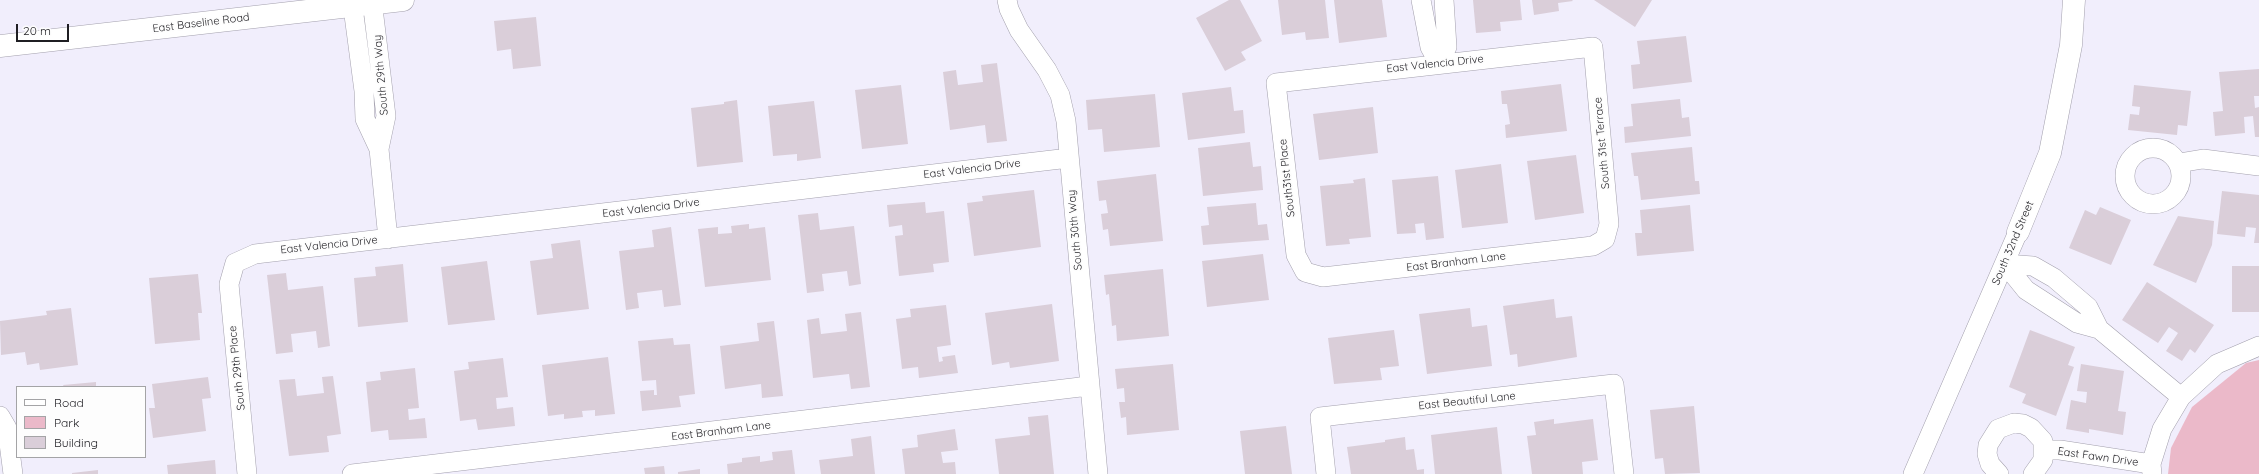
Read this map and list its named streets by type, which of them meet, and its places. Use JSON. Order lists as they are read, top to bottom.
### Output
{
  "streets": {
    "main road": ["East Baseline Road", "South 32nd Street"],
    "street": [
      "East Valencia Drive",
      "South 29th Way",
      "South 31st Terrace",
      "South31st Place",
      "South 30th Way",
      "East Branham Lane",
      "South 29th Place",
      "East Beautiful Lane",
      "East Fawn Drive"
    ]
  },
  "crossings": [
    ["East Baseline Road", "South 29th Way"],
    ["East Valencia Drive", "South 29th Way"],
    ["East Valencia Drive", "South 31st Terrace"],
    ["East Valencia Drive", "South31st Place"],
    ["East Valencia Drive", "South 30th Way"],
    ["East Valencia Drive", "South 29th Place"],
    ["South 31st Terrace", "East Branham Lane"],
    ["South31st Place", "East Branham Lane"],
    ["South 30th Way", "East Branham Lane"]
  ],
  "legend": ["Road", "Park", "Building"],
  "scale_bar": "20 m"
}
